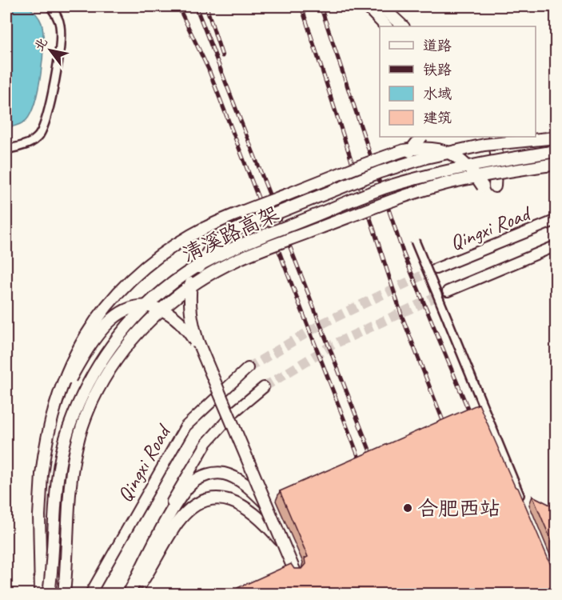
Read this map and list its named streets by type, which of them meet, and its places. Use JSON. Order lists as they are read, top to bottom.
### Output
{
  "streets": {
    "highway": ["清溪路高架"],
    "main road": ["Qingxi Road"]
  },
  "places": ["合肥西站"],
  "legend": [
    "道路",
    "铁路",
    "水域",
    "建筑"
  ],
  "north": "top left"
}
